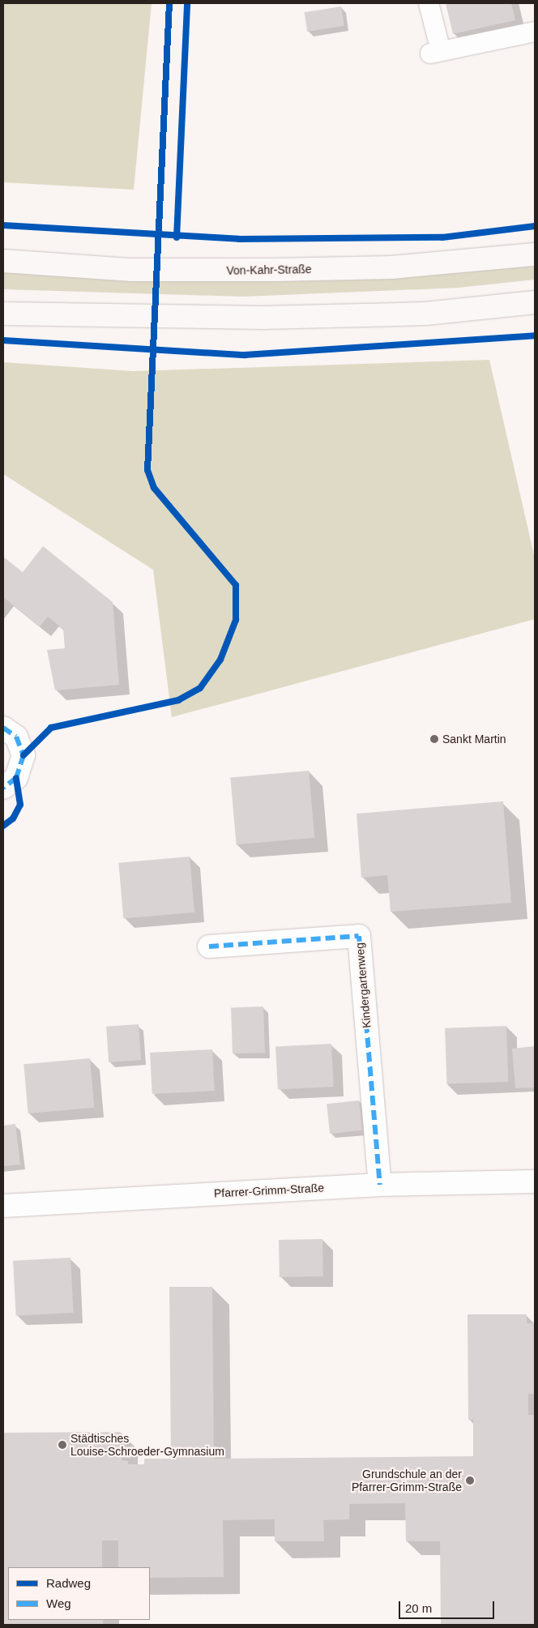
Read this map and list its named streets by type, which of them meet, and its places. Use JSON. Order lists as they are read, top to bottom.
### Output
{
  "streets": {
    "main road": ["Von-Kahr-Straße"],
    "street": ["Kindergartenweg", "Pfarrer-Grimm-Straße"]
  },
  "crossings": [
    ["Kindergartenweg", "Pfarrer-Grimm-Straße"]
  ],
  "places": ["Sankt Martin", "Städtisches Louise-Schroeder-Gymnasium", "Grundschule an der Pfarrer-Grimm-Straße"],
  "legend": ["Radweg", "Weg"],
  "scale_bar": "20 m"
}
